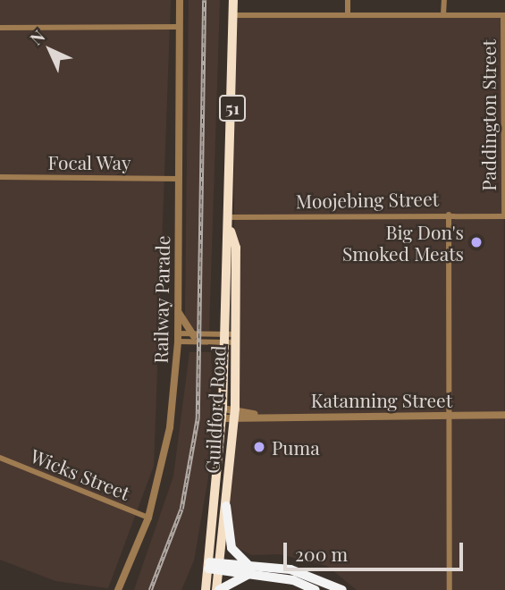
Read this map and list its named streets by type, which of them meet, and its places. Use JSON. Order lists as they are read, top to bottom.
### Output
{
  "streets": {
    "highway": ["51", "Guildford Road"],
    "street": [
      "Paddington Street",
      "Focal Way",
      "Moojebing Street",
      "Railway Parade",
      "Katanning Street",
      "Wicks Street"
    ]
  },
  "crossings": [
    ["Paddington Street", "Moojebing Street"],
    ["Focal Way", "Railway Parade"],
    ["Moojebing Street", "Guildford Road"],
    ["Railway Parade", "Wicks Street"],
    ["Katanning Street", "Guildford Road"]
  ],
  "places": ["Big Don's Smoked Meats", "Puma"],
  "scale_bar": "200 m",
  "north": "top left"
}
